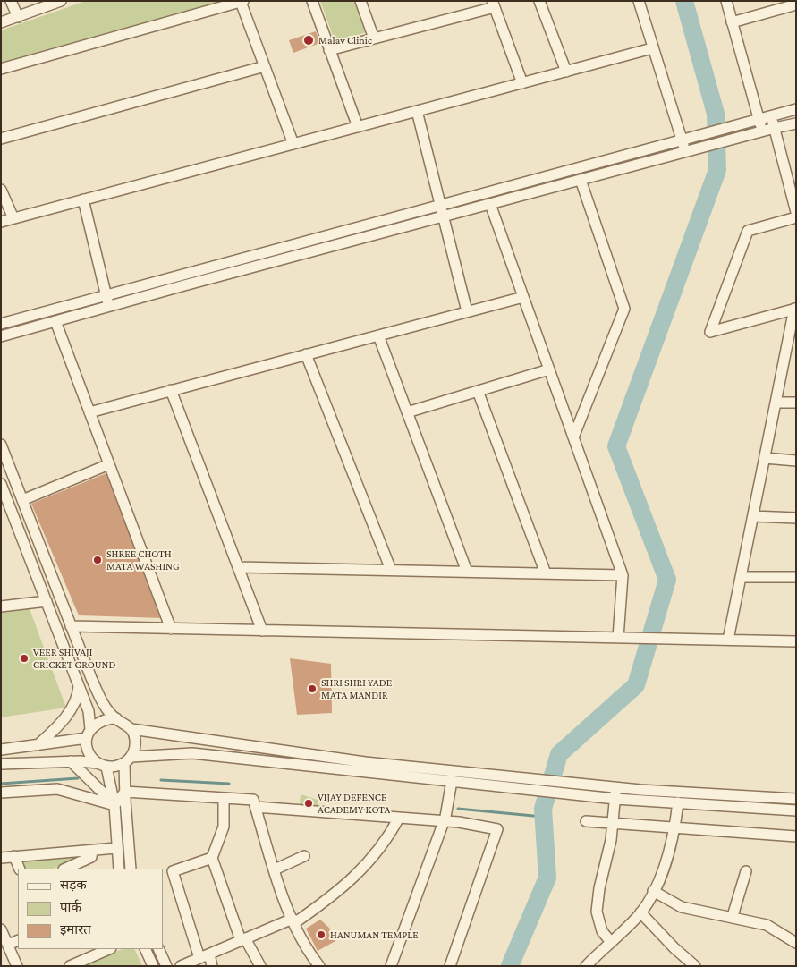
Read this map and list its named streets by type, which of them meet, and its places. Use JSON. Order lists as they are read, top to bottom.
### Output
{
  "places": [
    "Malav Clinic",
    "SHREE CHOTH MATA WASHING",
    "VEER SHIVAJI CRICKET GROUND",
    "SHRI SHRI YADE MATA MANDIR",
    "VIJAY DEFENCE ACADEMY KOTA",
    "HANUMAN TEMPLE"
  ],
  "legend": ["सड़क", "पार्क", "इमारत"]
}
